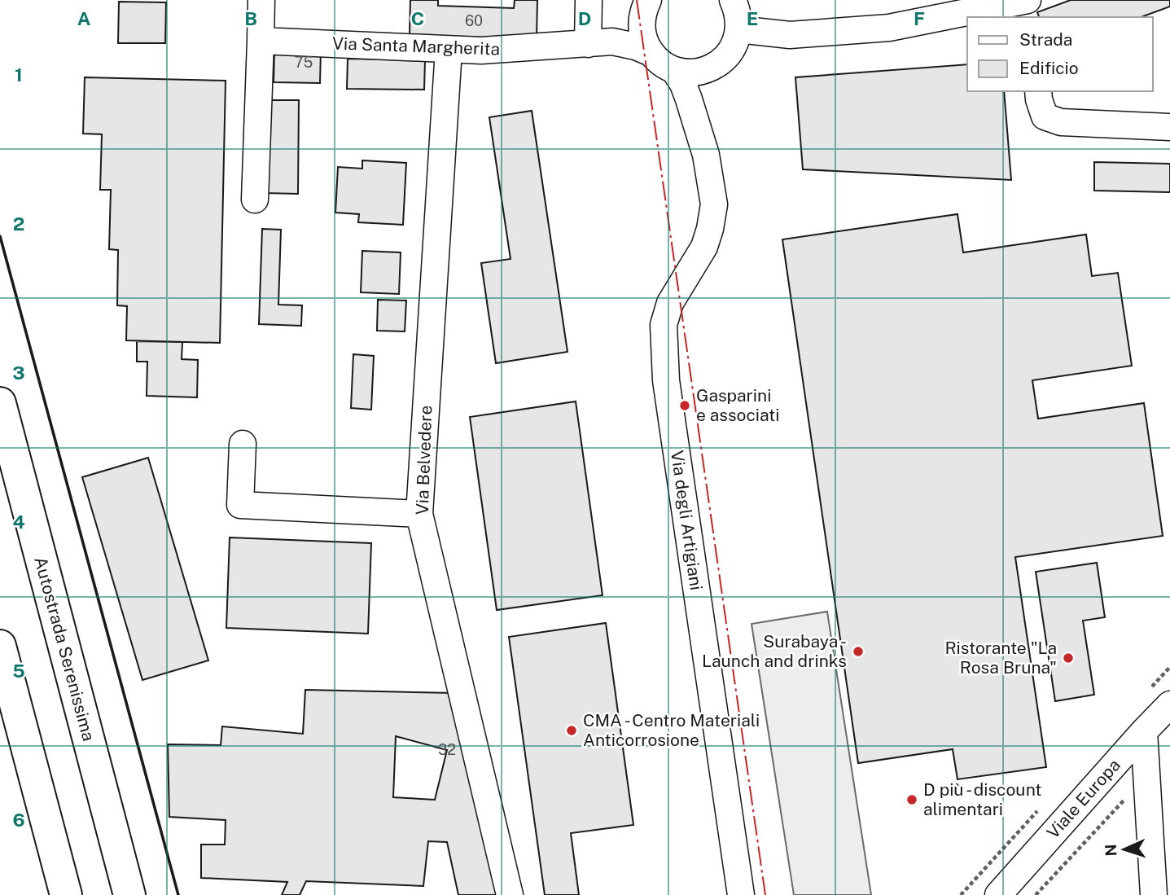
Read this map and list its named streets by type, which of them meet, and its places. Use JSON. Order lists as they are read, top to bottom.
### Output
{
  "streets": {
    "highway": ["Autostrada Serenissima"],
    "street": [
      "Via Santa Margherita",
      "Via Belvedere",
      "Via degli Artigiani",
      "Viale Europa"
    ]
  },
  "crossings": [
    ["Via Santa Margherita", "Via Belvedere"]
  ],
  "places": [
    "Gasparini e associati",
    "Surabaya - Launch and drinks",
    "Ristorante \"La Rosa Bruna\"",
    "CMA - Centro Materiali Anticorrosione",
    "D più - discount alimentari"
  ],
  "house_numbers": ["60", "75", "32"],
  "legend": ["Strada", "Edificio"],
  "north": "left",
  "grid": {
    "columns": [
      "A",
      "B",
      "C",
      "D",
      "E",
      "F"
    ],
    "rows": [
      "1",
      "2",
      "3",
      "4",
      "5",
      "6"
    ]
  }
}
